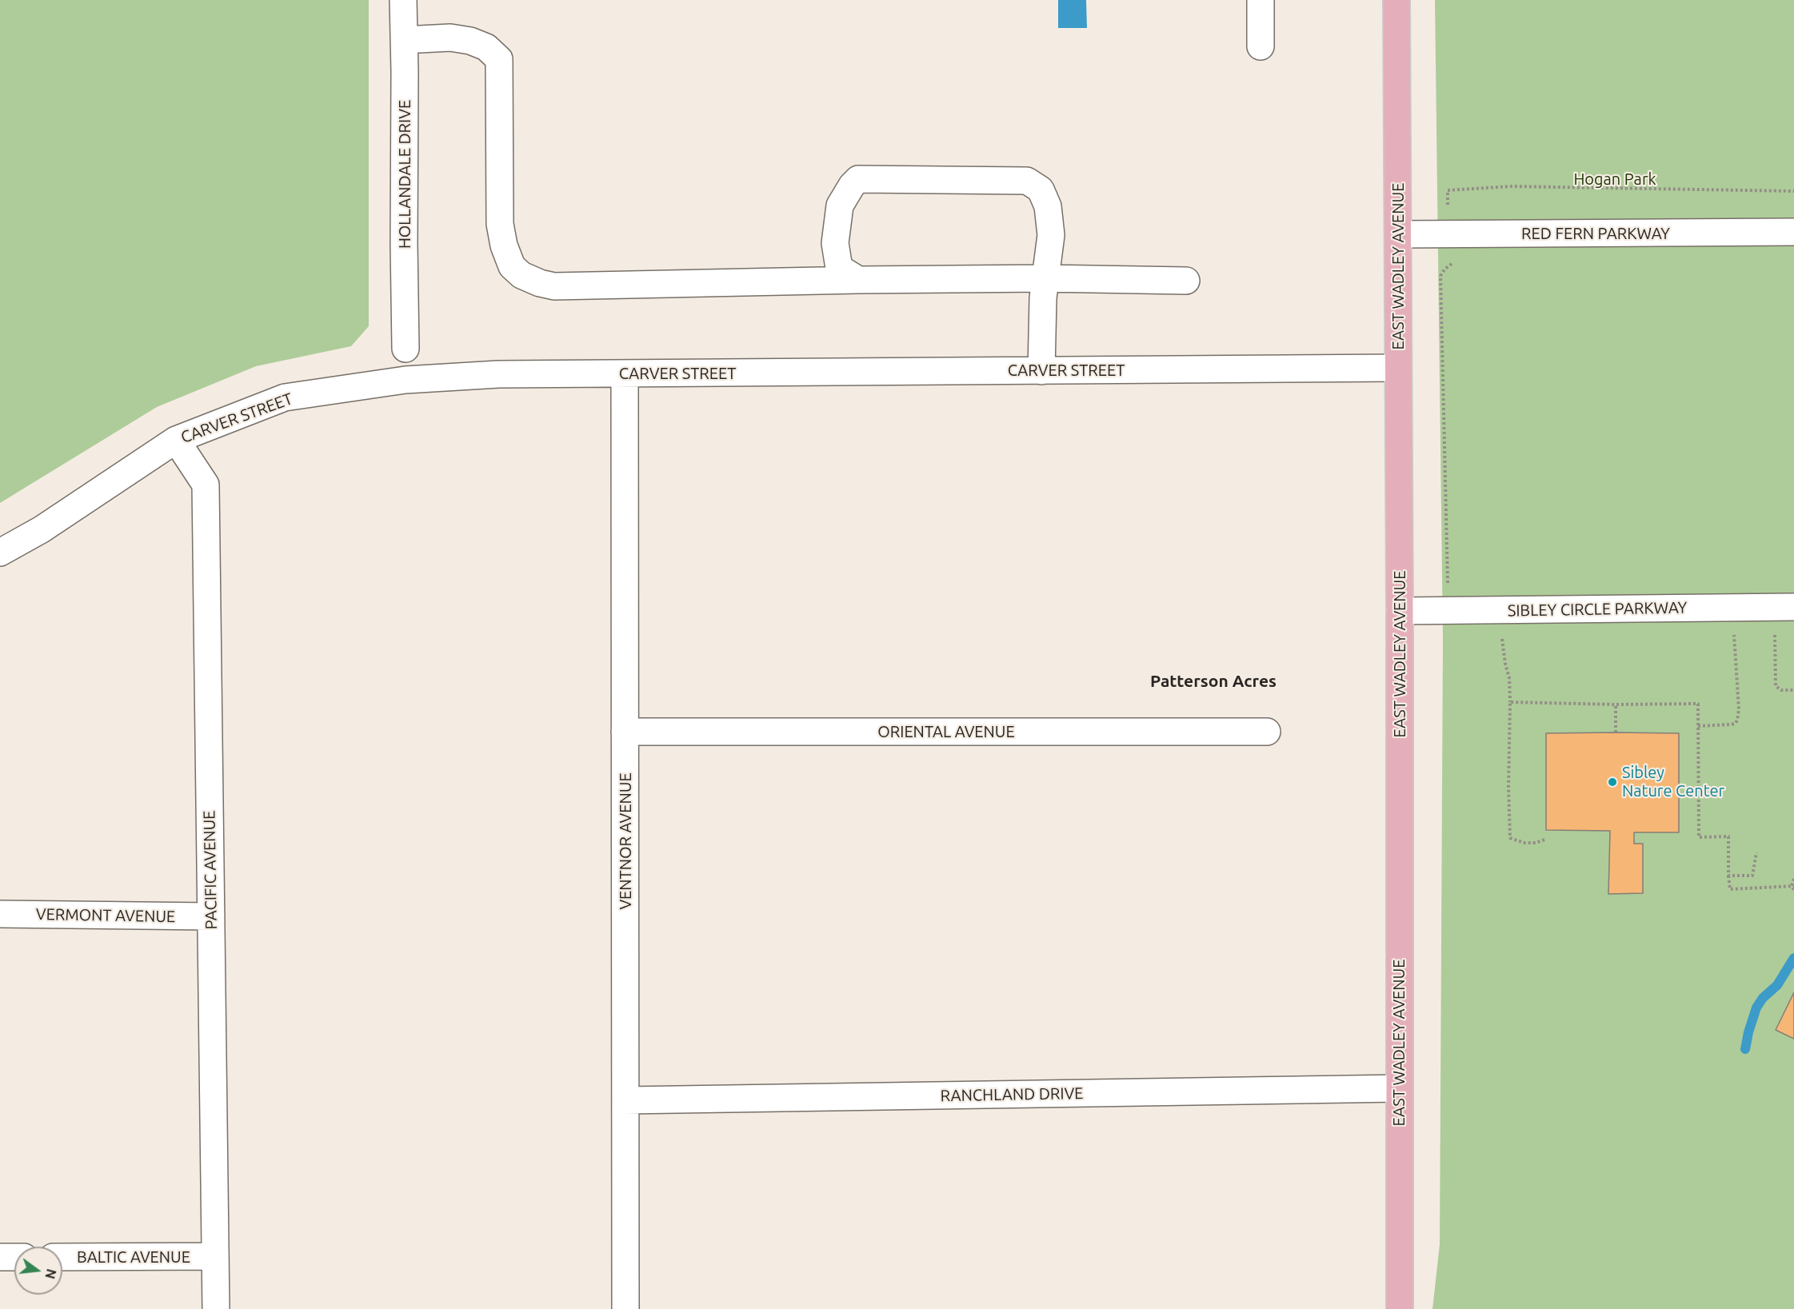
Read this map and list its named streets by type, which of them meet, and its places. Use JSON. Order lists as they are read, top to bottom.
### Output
{
  "streets": {
    "main road": ["EAST WADLEY AVENUE"],
    "street": [
      "HOLLANDALE DRIVE",
      "RED FERN PARKWAY",
      "CARVER STREET",
      "SIBLEY CIRCLE PARKWAY",
      "ORIENTAL AVENUE",
      "VENTNOR AVENUE",
      "PACIFIC AVENUE",
      "VERMONT AVENUE",
      "RANCHLAND DRIVE",
      "BALTIC AVENUE"
    ]
  },
  "crossings": [
    ["RED FERN PARKWAY", "EAST WADLEY AVENUE"],
    ["EAST WADLEY AVENUE", "CARVER STREET"],
    ["EAST WADLEY AVENUE", "SIBLEY CIRCLE PARKWAY"],
    ["EAST WADLEY AVENUE", "RANCHLAND DRIVE"],
    ["CARVER STREET", "VENTNOR AVENUE"],
    ["CARVER STREET", "PACIFIC AVENUE"],
    ["ORIENTAL AVENUE", "VENTNOR AVENUE"],
    ["VENTNOR AVENUE", "RANCHLAND DRIVE"],
    ["PACIFIC AVENUE", "VERMONT AVENUE"],
    ["PACIFIC AVENUE", "BALTIC AVENUE"]
  ],
  "districts": ["Patterson Acres"],
  "parks": ["Hogan Park"],
  "places": ["Sibley Nature Center"],
  "north": "right"
}
